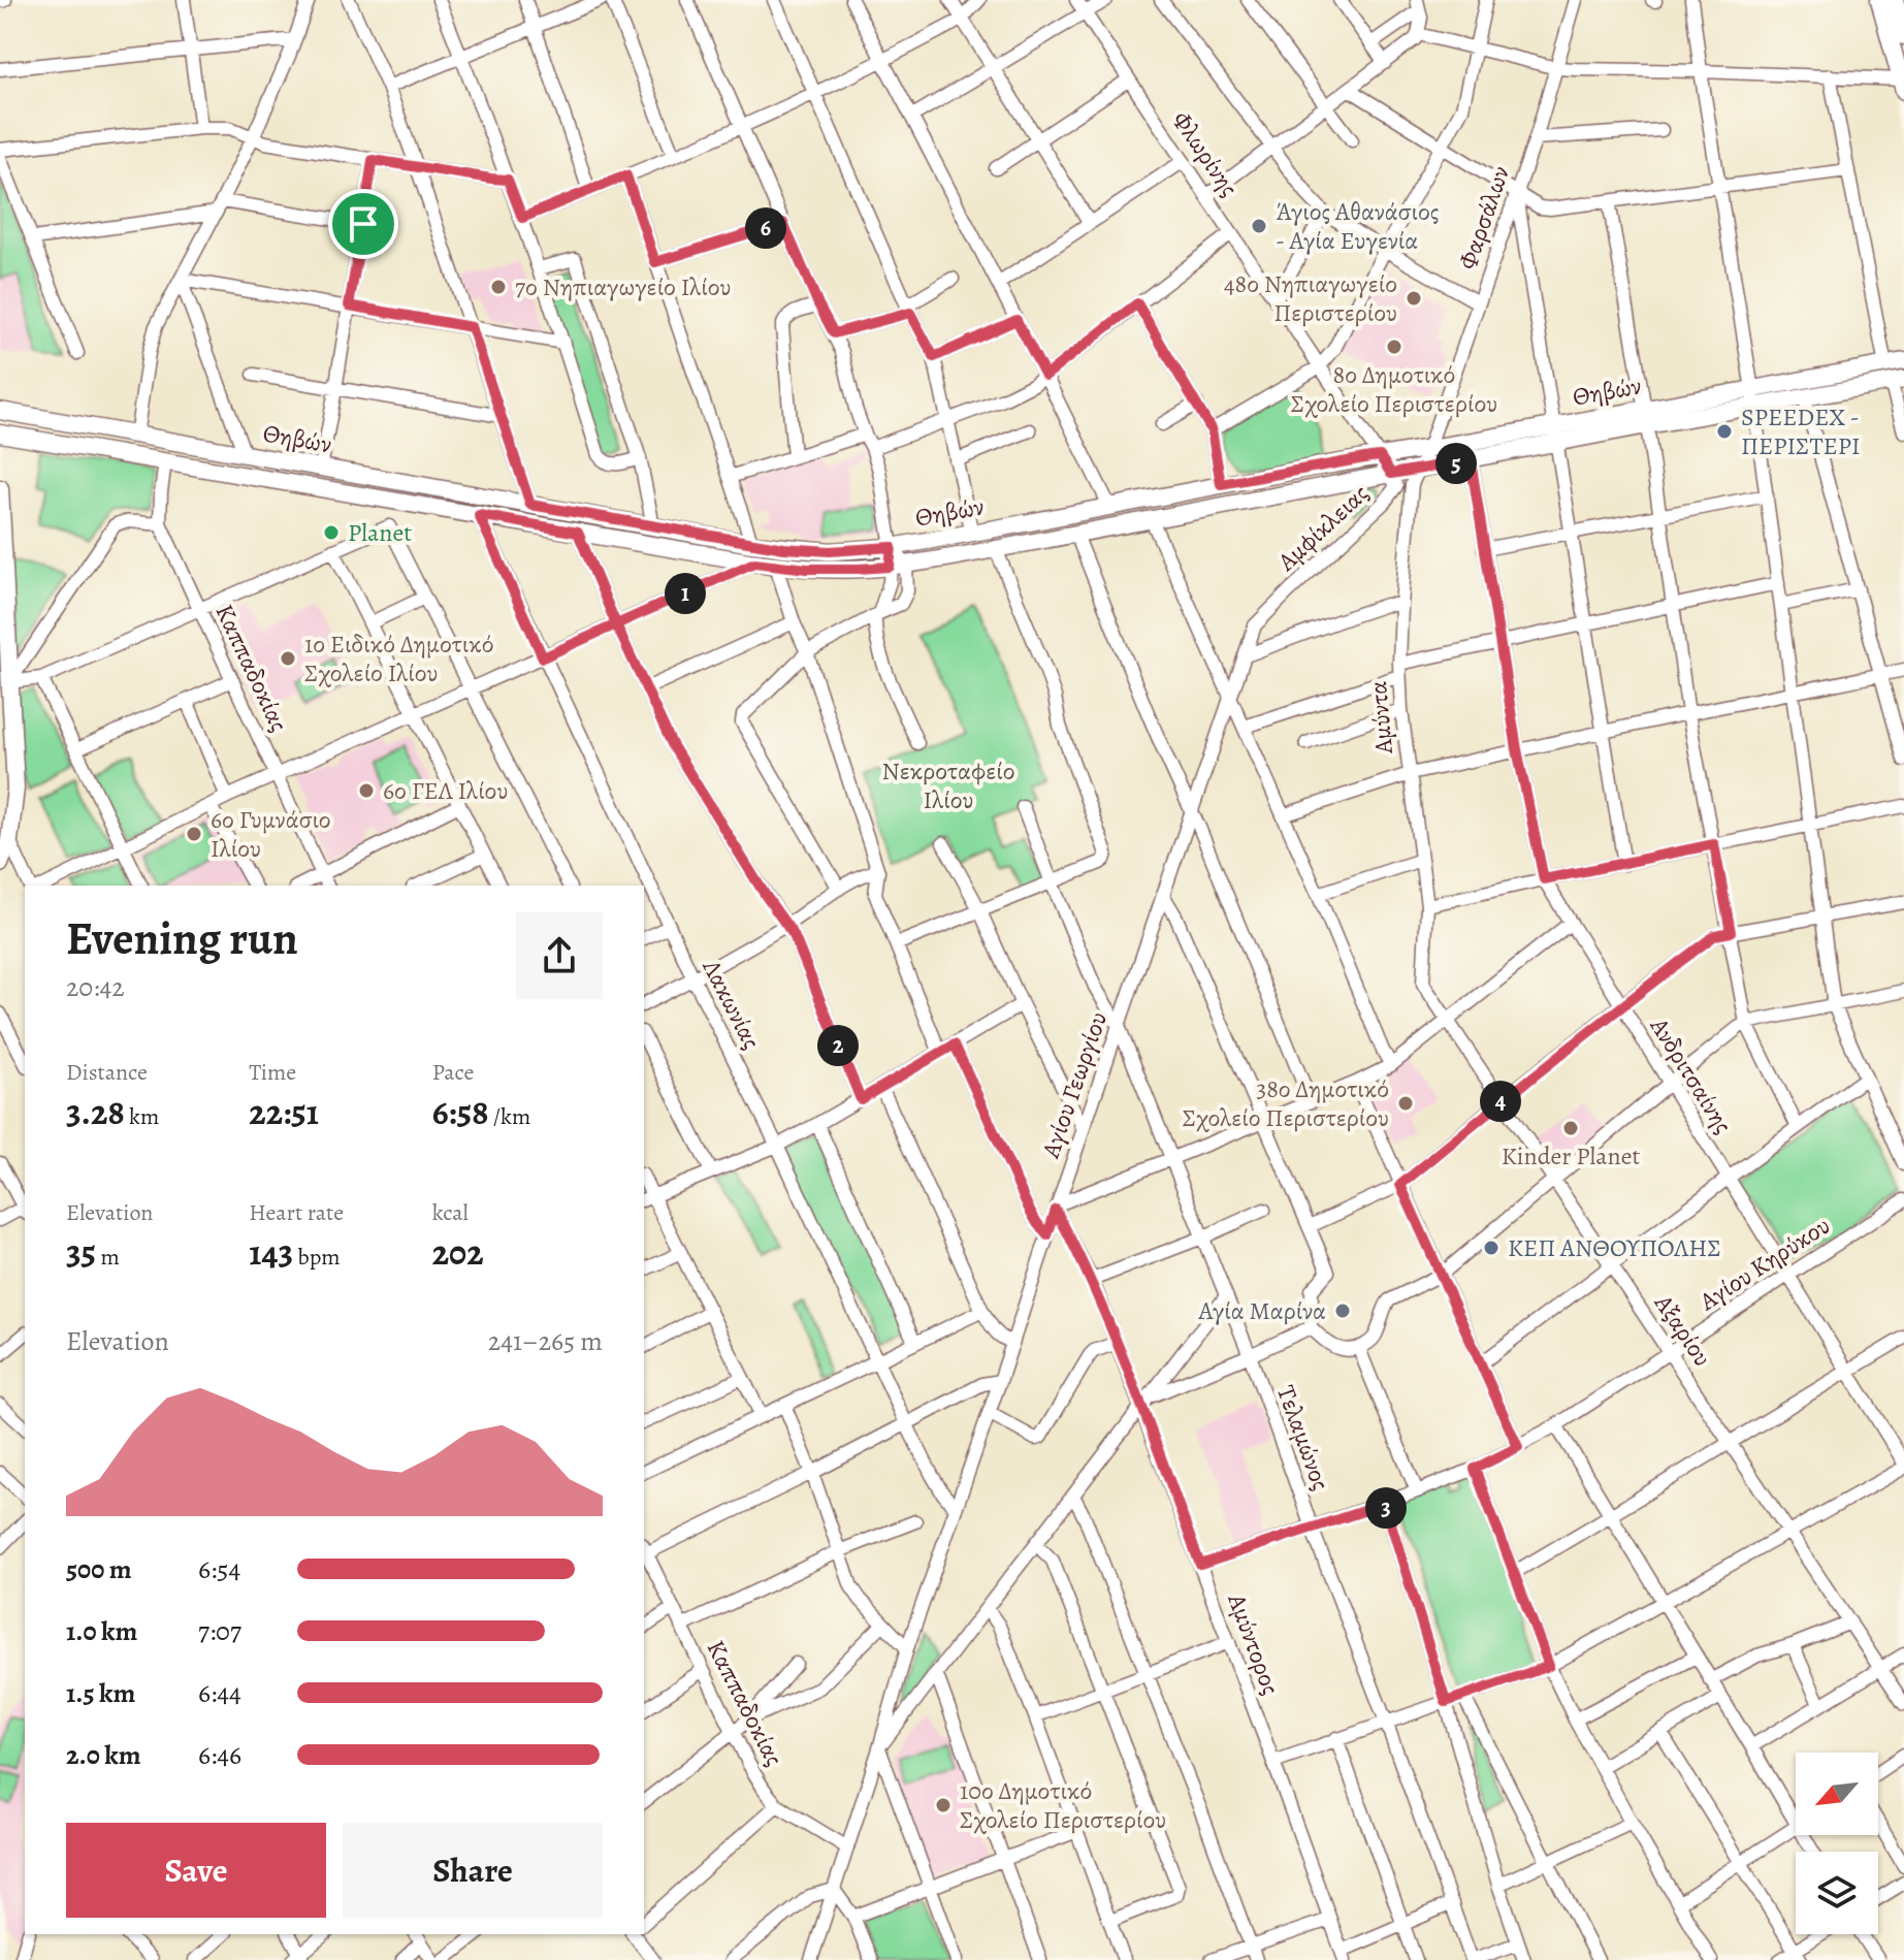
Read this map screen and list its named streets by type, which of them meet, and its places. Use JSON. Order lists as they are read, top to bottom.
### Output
{
  "streets": {
    "main road": ["Θηβών"],
    "street": [
      "Φλωρίνης",
      "Φαρσάλων",
      "Αμφίκλειας",
      "Καππαδοκίας",
      "Αμύντα",
      "Λακωνίας",
      "Ανδριτσαίνης",
      "Αγίου Γεωργίου",
      "Αγίου Κηρύκου",
      "Αξαρίου",
      "Τελαμώνος",
      "Αμύντορος"
    ]
  },
  "crossings": [
    ["Φλωρίνης", "Θηβών"],
    ["Φλωρίνης", "Αμφίκλειας"],
    ["Φαρσάλων", "Θηβών"],
    ["Φαρσάλων", "Αμύντα"],
    ["Θηβών", "Αμφίκλειας"],
    ["Θηβών", "Καππαδοκίας"],
    ["Θηβών", "Αμύντα"],
    ["Θηβών", "Λακωνίας"],
    ["Θηβών", "Ανδριτσαίνης"],
    ["Αμφίκλειας", "Αγίου Γεωργίου"],
    ["Καππαδοκίας", "Αγίου Γεωργίου"],
    ["Αμύντα", "Αξαρίου"],
    ["Λακωνίας", "Αγίου Γεωργίου"],
    ["Ανδριτσαίνης", "Αγίου Κηρύκου"],
    ["Αγίου Γεωργίου", "Τελαμώνος"],
    ["Αγίου Γεωργίου", "Αμύντορος"],
    ["Αγίου Κηρύκου", "Αξαρίου"],
    ["Αγίου Κηρύκου", "Τελαμώνος"],
    ["Αγίου Κηρύκου", "Αμύντορος"]
  ],
  "parks": ["Νεκροταφείο Ιλίου"],
  "places": [
    "Άγιος Αθανάσιος - Αγία Ευγενία",
    "7ο Νηπιαγωγείο Ιλίου",
    "48ο Νηπιαγωγείο Περιστερίου",
    "8ο Δημοτικό Σχολείο Περιστερίου",
    "SPEEDEX - ΠΕΡΙΣΤΕΡΙ",
    "Planet",
    "1ο Ειδικό Δημοτικό Σχολείο Ιλίου",
    "6ο ΓΕΛ Ιλίου",
    "6ο Γυμνάσιο Ιλίου",
    "38ο Δημοτικό Σχολείο Περιστερίου",
    "Kinder Planet",
    "ΚΕΠ ΑΝΘΟΥΠΟΛΗΣ",
    "Αγία Μαρίνα",
    "10ο Δημοτικό Σχολείο Περιστερίου"
  ],
  "north": "bottom left",
  "page": {
    "pins": [
      "6",
      "5",
      "1",
      "2",
      "4",
      "3"
    ],
    "heading": ["Evening run", "20:42"],
    "stats": [
      ["Distance", "3.28 km"],
      ["Time", "22:51"],
      ["Pace", "6:58 /km"],
      ["Elevation", "35 m"],
      ["Heart rate", "143 bpm"],
      ["kcal", "202"]
    ],
    "chart": ["Elevation", "241–265 m"],
    "list": [
      {
        "name": "500 m",
        "note": "6:54"
      },
      {
        "name": "1.0 km",
        "note": "7:07"
      },
      {
        "name": "1.5 km",
        "note": "6:44"
      },
      {
        "name": "2.0 km",
        "note": "6:46"
      }
    ],
    "buttons": ["Save", "Share"]
  }
}
